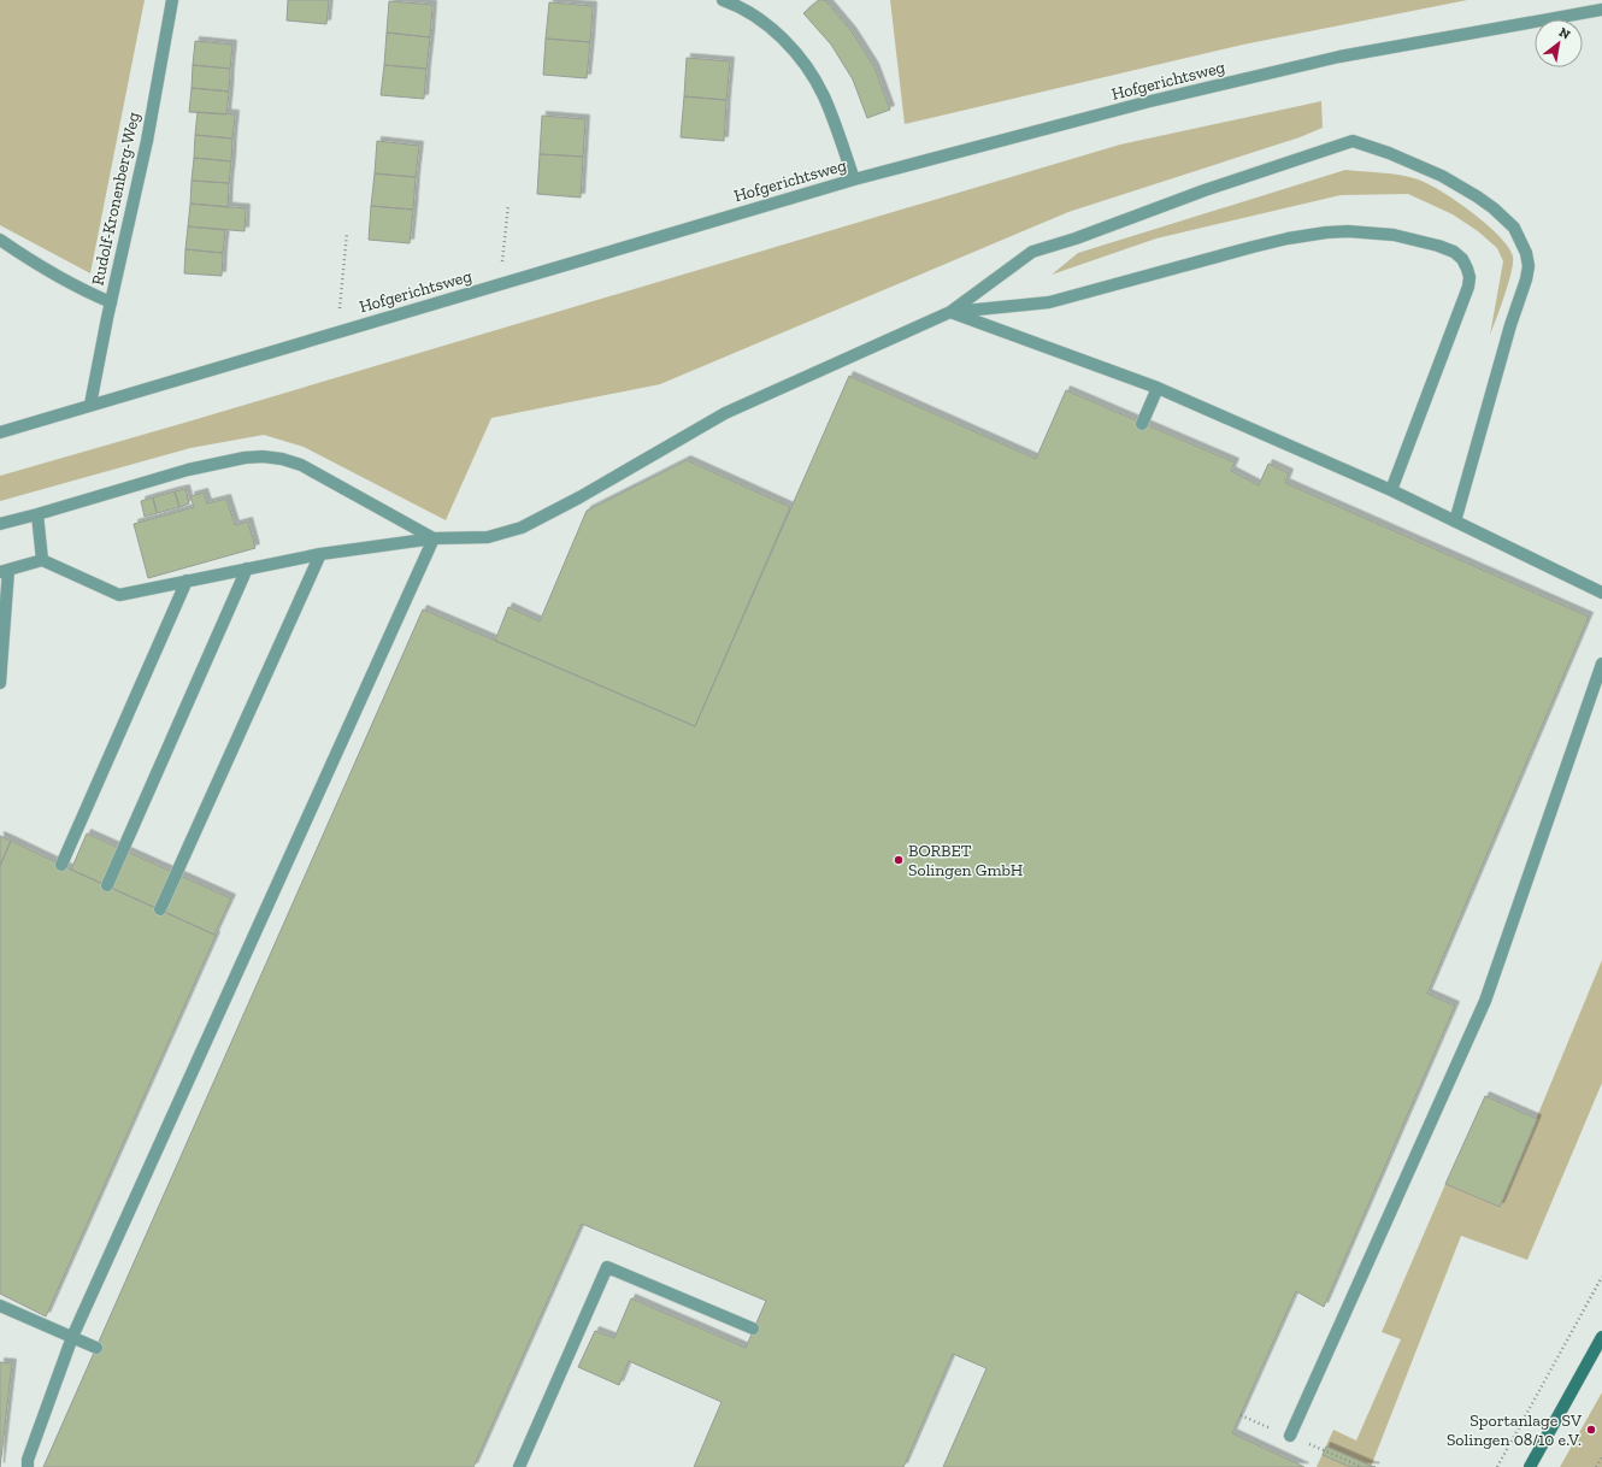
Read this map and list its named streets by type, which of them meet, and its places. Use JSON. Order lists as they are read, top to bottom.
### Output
{
  "streets": {
    "street": ["Hofgerichtsweg", "Rudolf-Kronenberg-Weg"]
  },
  "crossings": [
    ["Hofgerichtsweg", "Rudolf-Kronenberg-Weg"]
  ],
  "places": ["BORBET Solingen GmbH", "Sportanlage SV Solingen 08/10 e.V."],
  "north": "top right"
}
